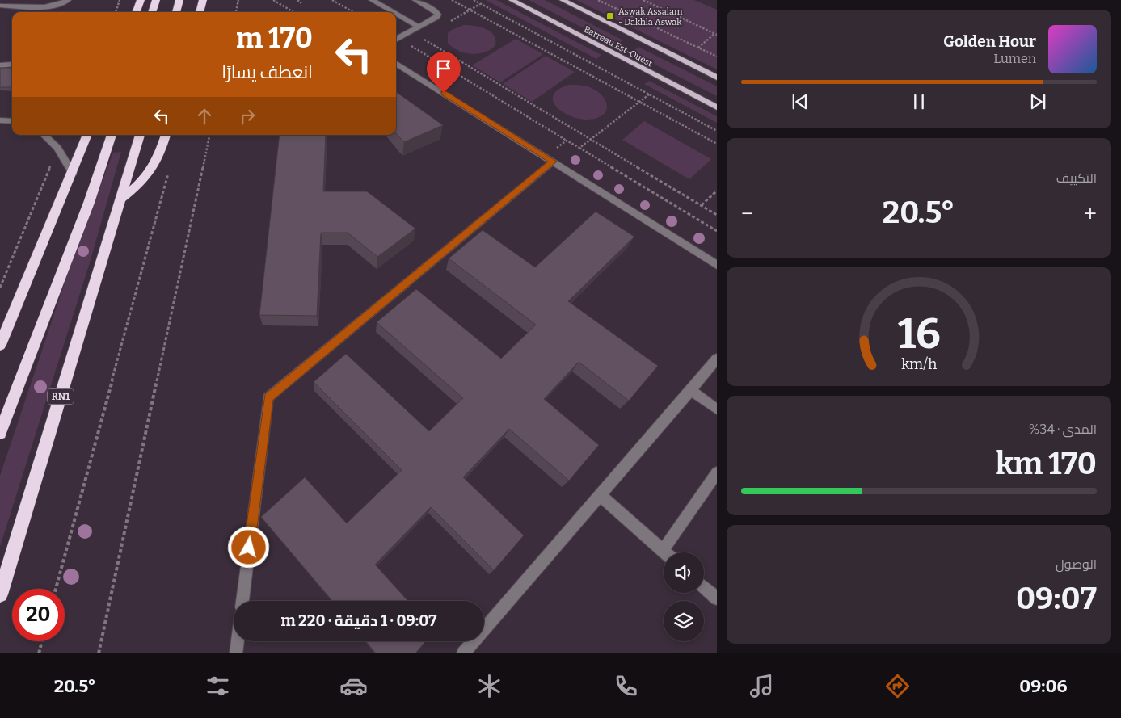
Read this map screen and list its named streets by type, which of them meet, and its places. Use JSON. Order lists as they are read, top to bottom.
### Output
{
  "streets": {
    "highway": ["RN1"],
    "main road": ["Barreau Est-Ouest"]
  },
  "places": {
    "transit": ["Aswak Assalam - Dakhla Aswak"]
  },
  "page": {
    "turn": ["170 m", "انعطف يسارًا"],
    "song": ["Golden Hour", "Lumen"],
    "tile": [
      "التكييف",
      ["المدى · 34%", "170 km"],
      ["الوصول", "09:07"]
    ],
    "heat": ["−", "20.5°", "+"],
    "limit": "20",
    "trip": "09:07 · 1 دقيقة · 220 m",
    "tabs": ["09:06", "20.5°"],
    "gauge": ["16", "km/h"]
  }
}
